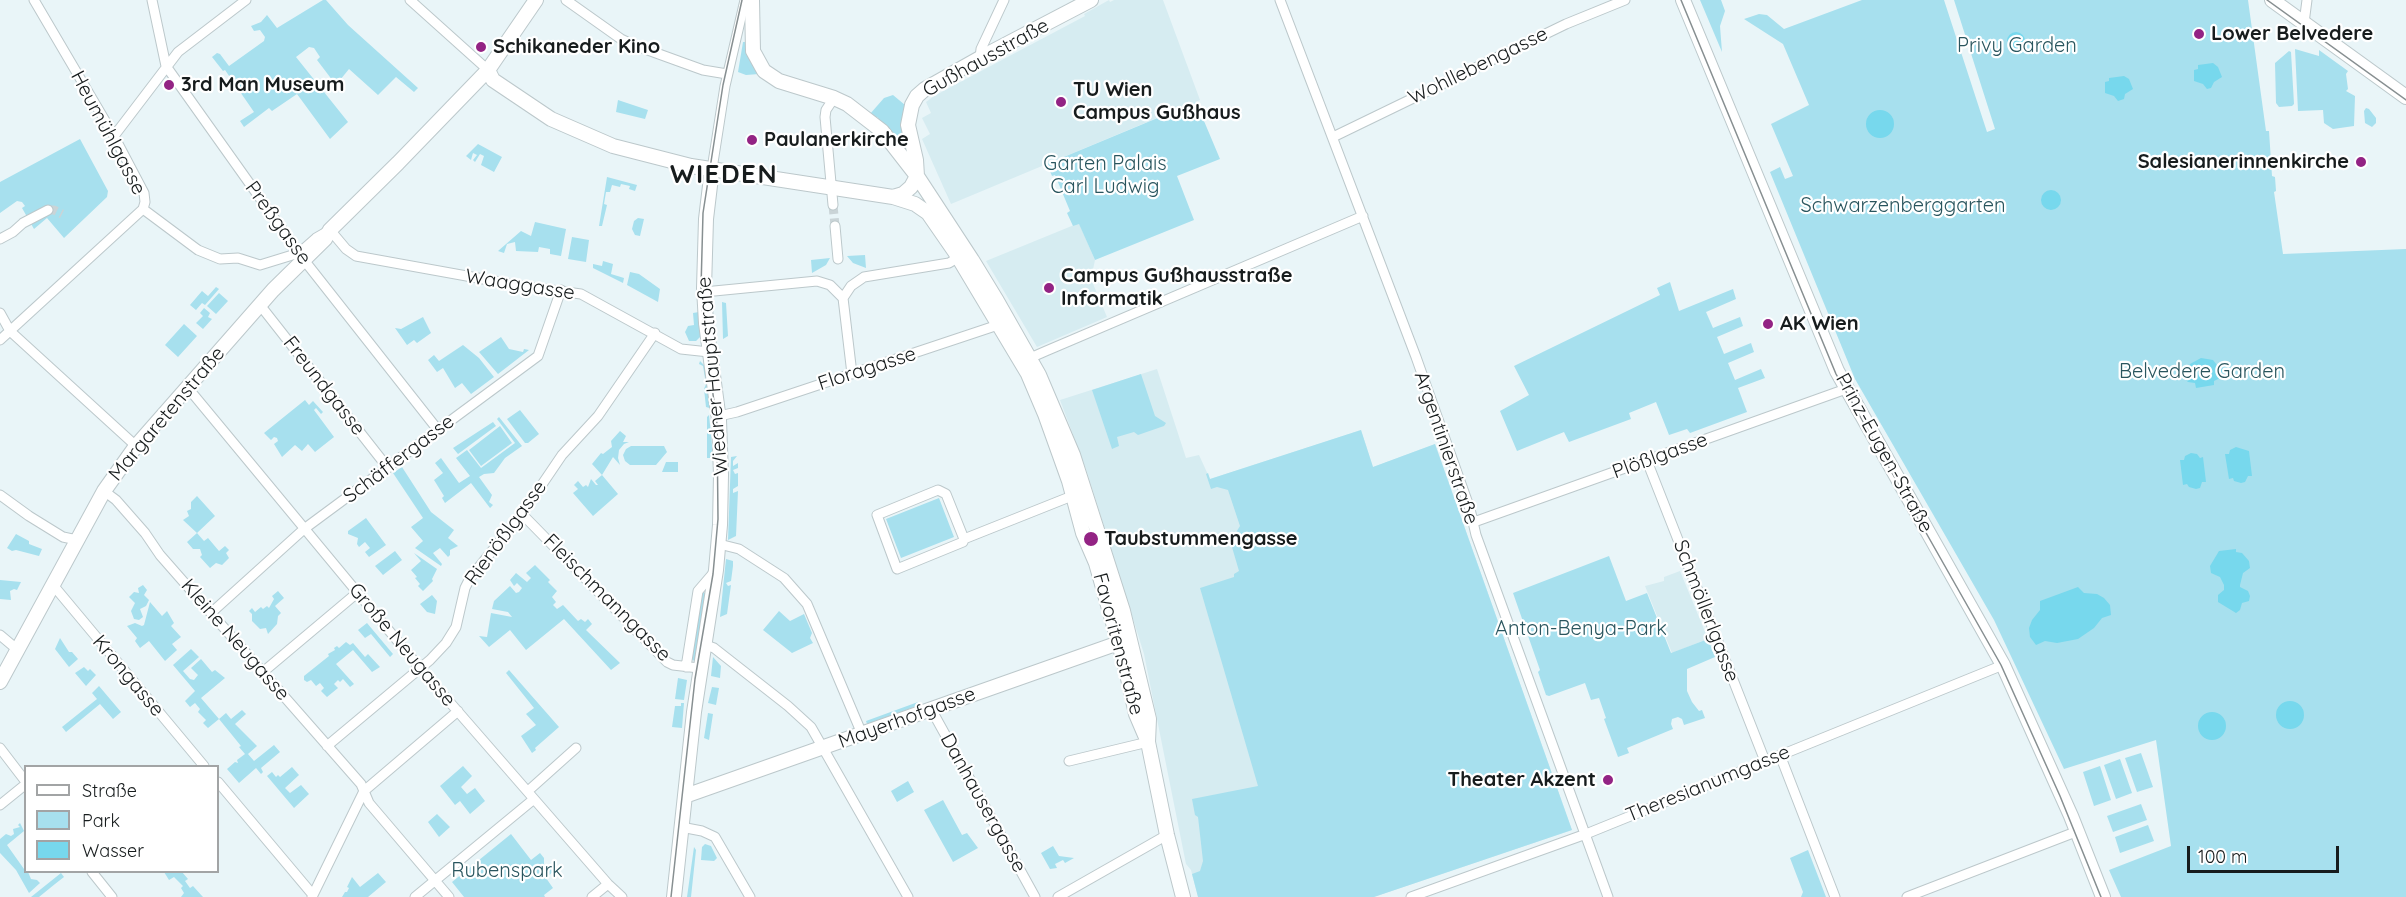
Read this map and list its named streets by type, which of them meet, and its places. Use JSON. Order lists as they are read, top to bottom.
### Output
{
  "streets": {
    "main road": [
      "Gußhausstraße",
      "Wiedner Hauptstraße",
      "Margaretenstraße",
      "Prinz-Eugen-Straße",
      "Favoritenstraße",
      "Mayerhofgasse"
    ],
    "street": [
      "Wohllebengasse",
      "Heumühlgasse",
      "Preßgasse",
      "Waaggasse",
      "Floragasse",
      "Freundgasse",
      "Argentinierstraße",
      "Plößlgasse",
      "Schäffergasse",
      "Rienößlgasse",
      "Fleischmanngasse",
      "Schmöllerlgasse",
      "Kleine Neugasse",
      "Große Neugasse",
      "Krongasse",
      "Theresianumgasse",
      "Danhausergasse"
    ]
  },
  "crossings": [
    ["Gußhausstraße", "Favoritenstraße"],
    ["Wohllebengasse", "Argentinierstraße"],
    ["Heumühlgasse", "Preßgasse"],
    ["Heumühlgasse", "Margaretenstraße"],
    ["Preßgasse", "Margaretenstraße"],
    ["Preßgasse", "Schäffergasse"],
    ["Waaggasse", "Wiedner Hauptstraße"],
    ["Waaggasse", "Margaretenstraße"],
    ["Waaggasse", "Schäffergasse"],
    ["Waaggasse", "Rienößlgasse"],
    ["Floragasse", "Wiedner Hauptstraße"],
    ["Floragasse", "Favoritenstraße"],
    ["Wiedner Hauptstraße", "Fleischmanngasse"],
    ["Wiedner Hauptstraße", "Favoritenstraße"],
    ["Wiedner Hauptstraße", "Mayerhofgasse"],
    ["Freundgasse", "Margaretenstraße"],
    ["Freundgasse", "Schäffergasse"],
    ["Margaretenstraße", "Kleine Neugasse"],
    ["Margaretenstraße", "Favoritenstraße"],
    ["Margaretenstraße", "Große Neugasse"],
    ["Margaretenstraße", "Krongasse"],
    ["Argentinierstraße", "Plößlgasse"],
    ["Argentinierstraße", "Theresianumgasse"],
    ["Prinz-Eugen-Straße", "Plößlgasse"],
    ["Prinz-Eugen-Straße", "Theresianumgasse"],
    ["Plößlgasse", "Schmöllerlgasse"],
    ["Schäffergasse", "Kleine Neugasse"],
    ["Schäffergasse", "Große Neugasse"],
    ["Rienößlgasse", "Fleischmanngasse"],
    ["Rienößlgasse", "Kleine Neugasse"],
    ["Rienößlgasse", "Große Neugasse"],
    ["Schmöllerlgasse", "Theresianumgasse"],
    ["Favoritenstraße", "Mayerhofgasse"],
    ["Mayerhofgasse", "Danhausergasse"]
  ],
  "districts": ["WIEDEN"],
  "parks": [
    "Privy Garden",
    "Garten Palais Carl Ludwig",
    "Schwarzenberggarten",
    "Belvedere Garden",
    "Anton-Benya-Park",
    "Rubenspark"
  ],
  "places": [
    "Lower Belvedere",
    "Schikaneder Kino",
    "3rd Man Museum",
    "TU Wien Campus Gußhaus",
    "Paulanerkirche",
    "Salesianerinnenkirche",
    "Campus Gußhausstraße Informatik",
    "AK Wien",
    "Taubstummengasse",
    "Theater Akzent"
  ],
  "legend": ["Straße", "Park", "Wasser"],
  "scale_bar": "100 m"
}
